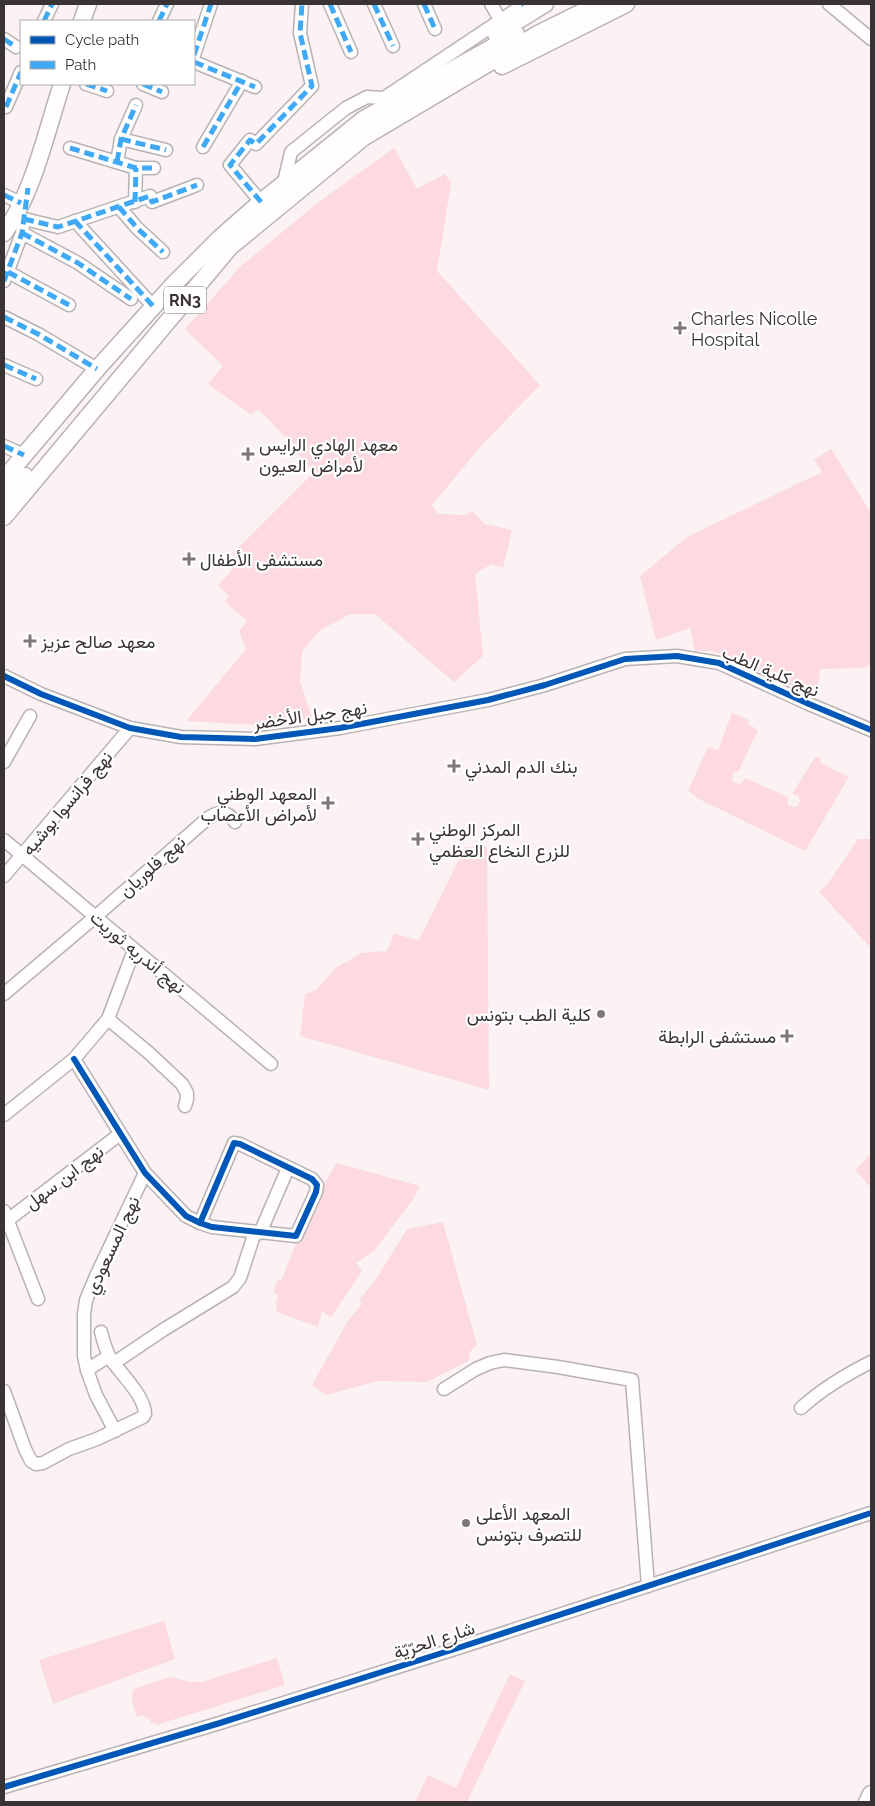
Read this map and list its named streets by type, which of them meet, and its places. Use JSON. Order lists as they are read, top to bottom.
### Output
{
  "streets": {
    "main road": ["RN3"],
    "street": [
      "نهج كلية الطب",
      "نهج جبل الأخضر",
      "نهج فرانسوا بوشيه",
      "نهج فلوريان",
      "نهج أندريه ثوريت",
      "نهج ابن سهل",
      "نهج المسعودي",
      "شارع الحرّيّة"
    ]
  },
  "crossings": [
    ["نهج كلية الطب", "نهج جبل الأخضر"],
    ["نهج جبل الأخضر", "نهج فرانسوا بوشيه"],
    ["نهج فرانسوا بوشيه", "نهج أندريه ثوريت"],
    ["نهج فلوريان", "نهج أندريه ثوريت"]
  ],
  "places": {
    "health": [
      "Charles Nicolle Hospital",
      "معهد الهادي الرايس لأمراض العيون",
      "مستشفى الأطفال",
      "معهد صالح عزيز",
      "بنك الدم المدني",
      "المعهد الوطني لأمراض الأعصاب",
      "المركز الوطني للزرع النخاع العظمي",
      "مستشفى الرابطة"
    ],
    "other": ["كلية الطب بتونس", "المعهد الأعلى للتصرف بتونس"]
  },
  "legend": ["Cycle path", "Path"]
}
